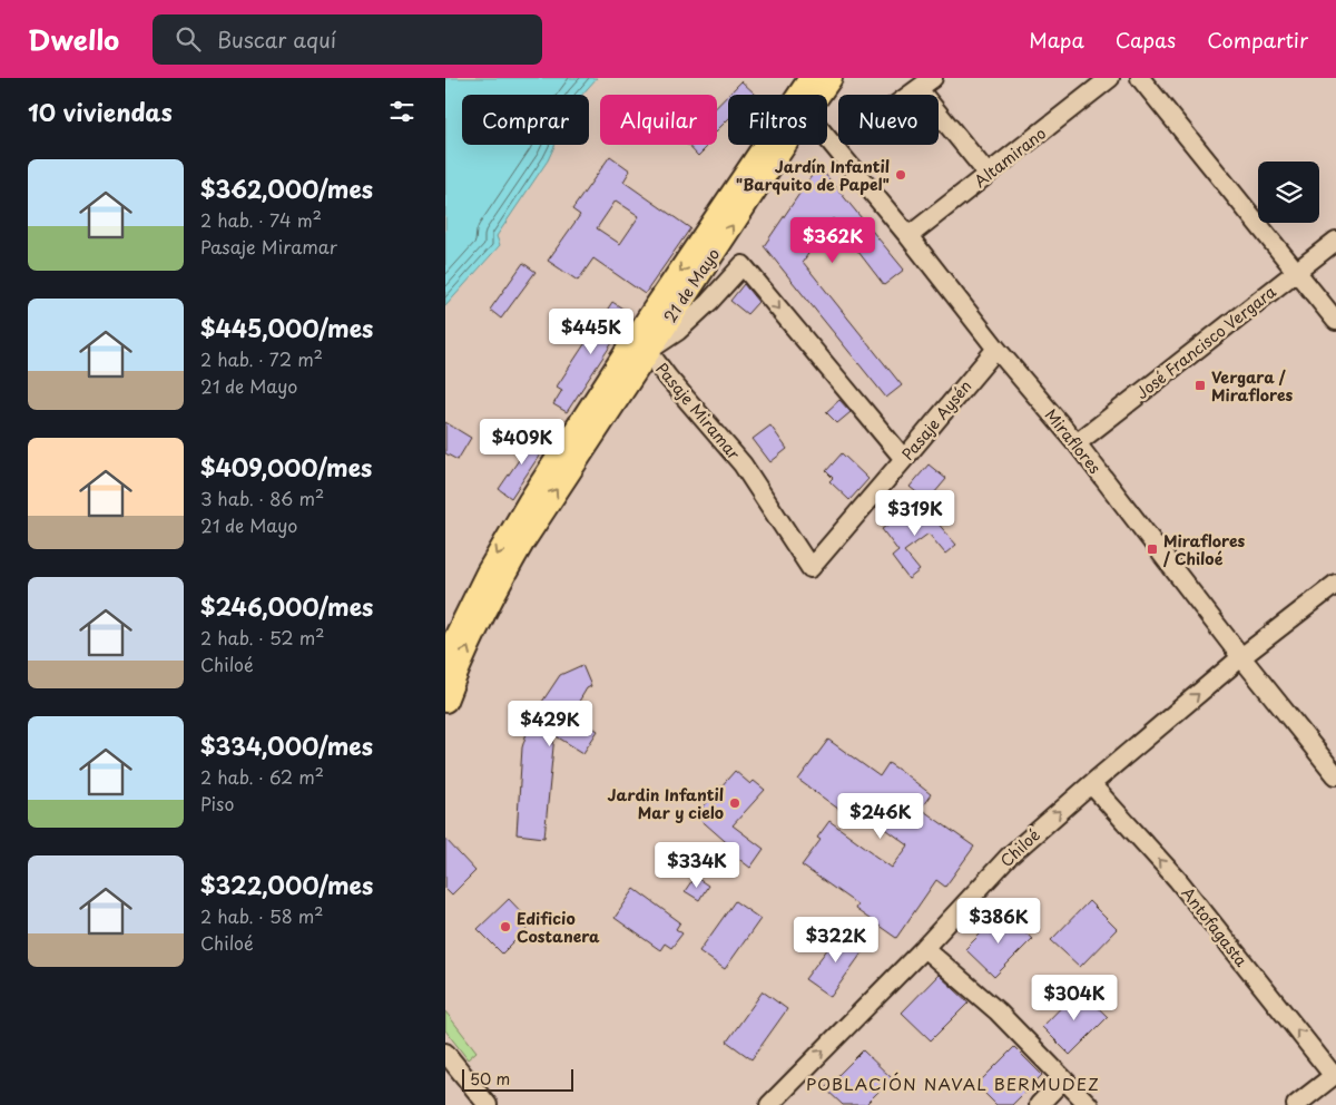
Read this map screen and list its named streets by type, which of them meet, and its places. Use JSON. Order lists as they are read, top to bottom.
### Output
{
  "streets": {
    "main road": ["21 de Mayo"],
    "street": [
      "Altamirano",
      "José Francisco Vergara",
      "Pasaje Miramar",
      "Pasaje Aysén",
      "Miraflores",
      "Chiloé",
      "Antofagasta"
    ]
  },
  "crossings": [
    ["Altamirano", "Miraflores"],
    ["21 de Mayo", "Pasaje Miramar"],
    ["José Francisco Vergara", "Miraflores"],
    ["Pasaje Miramar", "Pasaje Aysén"],
    ["Pasaje Aysén", "Miraflores"],
    ["Miraflores", "Chiloé"],
    ["Chiloé", "Antofagasta"]
  ],
  "one_way": ["Chiloé", "Antofagasta"],
  "districts": ["POBLACIÓN NAVAL BERMUDEZ"],
  "places": {
    "other": ["Jardín Infantil \"Barquito de Papel\"", "Jardin Infantil Mar y cielo", "Edificio Costanera"],
    "transit": ["Vergara / Miraflores", "Miraflores / Chiloé"]
  },
  "scale_bar": "50 m",
  "page": {
    "header": "Dwello",
    "search": "Buscar aquí",
    "nav": ["Mapa", "Capas", "Compartir"],
    "heading": "10 viviendas",
    "chip": [
      "Comprar",
      "Alquilar",
      "Filtros",
      "Nuevo"
    ],
    "list": [
      {
        "name": "$362,000/mes",
        "note": "2 hab. · 74 m² · Pasaje Miramar"
      },
      {
        "name": "$445,000/mes",
        "note": "2 hab. · 72 m² · 21 de Mayo"
      },
      {
        "name": "$409,000/mes",
        "note": "3 hab. · 86 m² · 21 de Mayo"
      },
      {
        "name": "$246,000/mes",
        "note": "2 hab. · 52 m² · Chiloé"
      },
      {
        "name": "$334,000/mes",
        "note": "2 hab. · 62 m² · Piso"
      },
      {
        "name": "$322,000/mes",
        "note": "2 hab. · 58 m² · Chiloé"
      }
    ],
    "price": [
      "$362K",
      "$445K",
      "$409K",
      "$319K",
      "$429K",
      "$246K",
      "$334K",
      "$386K",
      "$322K",
      "$304K"
    ],
    "scale": "50 m"
  }
}
